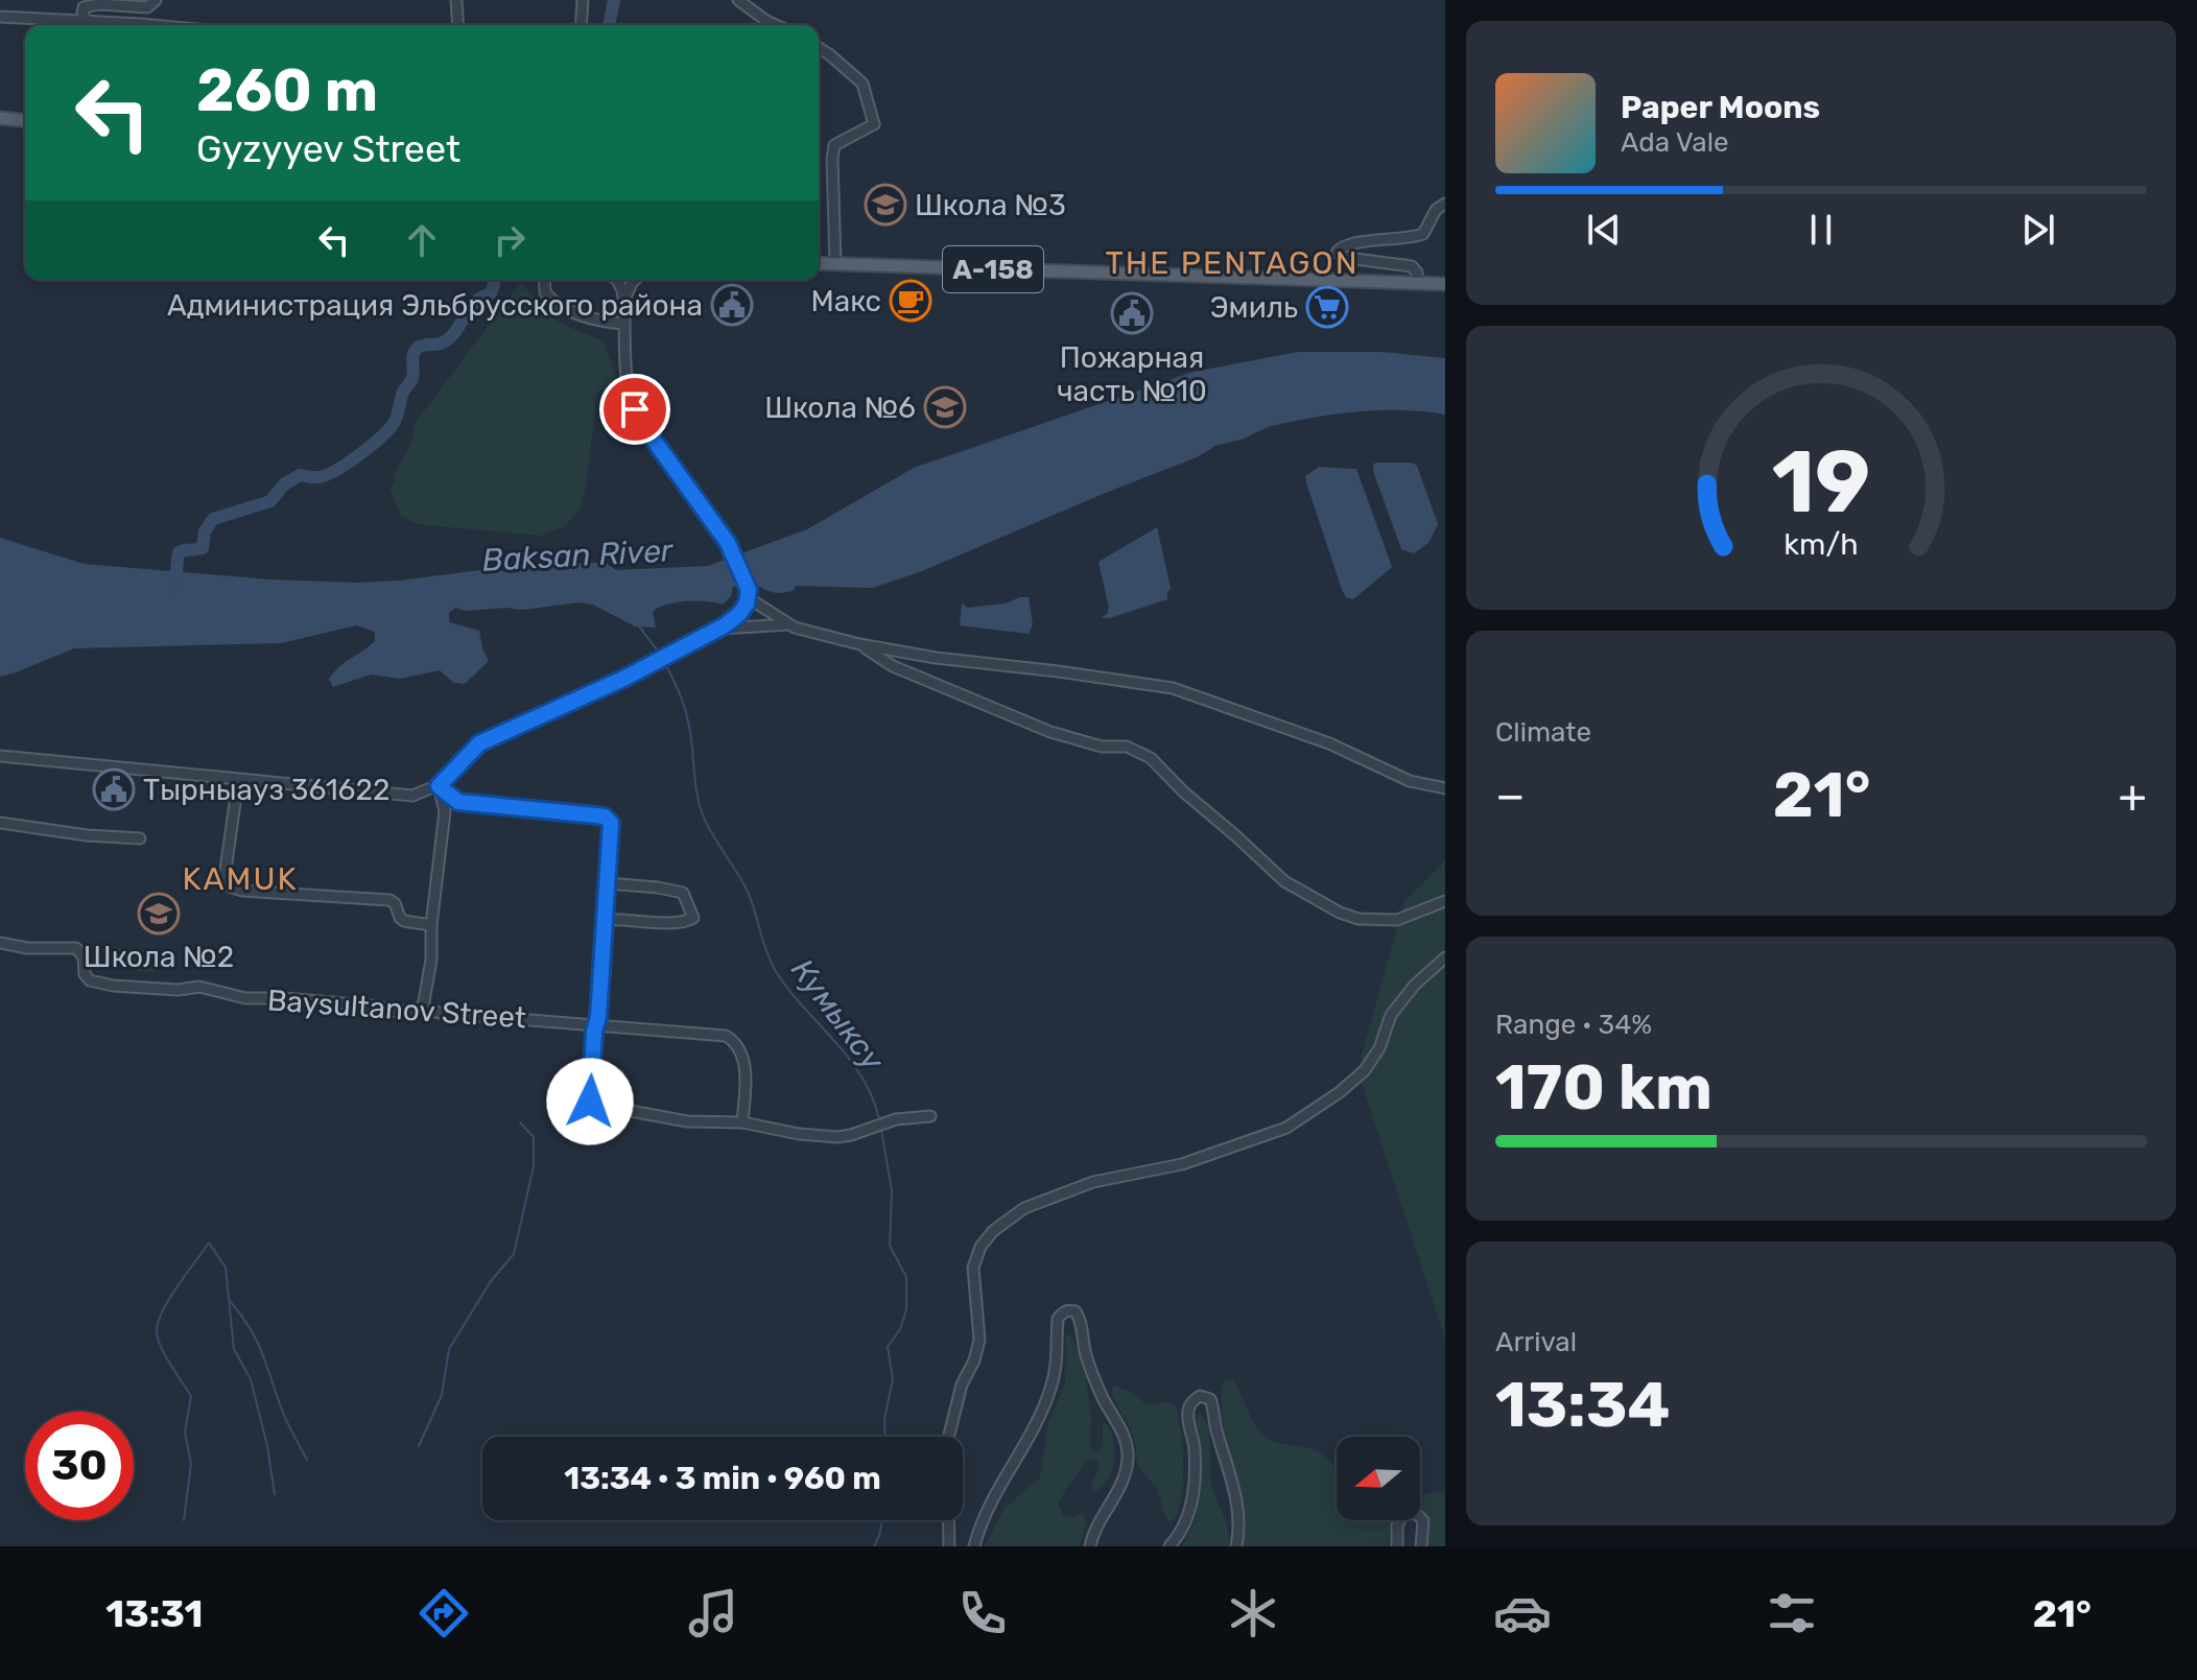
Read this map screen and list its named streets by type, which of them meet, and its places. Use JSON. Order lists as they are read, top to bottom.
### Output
{
  "streets": {
    "main road": ["А-158"],
    "street": ["Baysultanov Street"]
  },
  "districts": ["THE PENTAGON", "KAMUK"],
  "water": ["Baksan River", "Кумыксу"],
  "places": {
    "school or university": ["Школа №3", "Школа №6", "Школа №2"],
    "cafe": ["Макс"],
    "public building": ["Администрация Эльбрусского района", "Пожарная часть №10", "Тырныауз 361622"],
    "supermarket": ["Эмиль"]
  },
  "north": "left",
  "page": {
    "turn": ["260 m", "Gyzyyev Street"],
    "song": ["Paper Moons", "Ada Vale"],
    "tile": [
      "Climate",
      ["Range · 34%", "170 km"],
      ["Arrival", "13:34"]
    ],
    "heat": ["−", "21°", "+"],
    "limit": "30",
    "trip": "13:34 · 3 min · 960 m",
    "tabs": ["13:31", "21°"],
    "gauge": ["19", "km/h"]
  }
}
